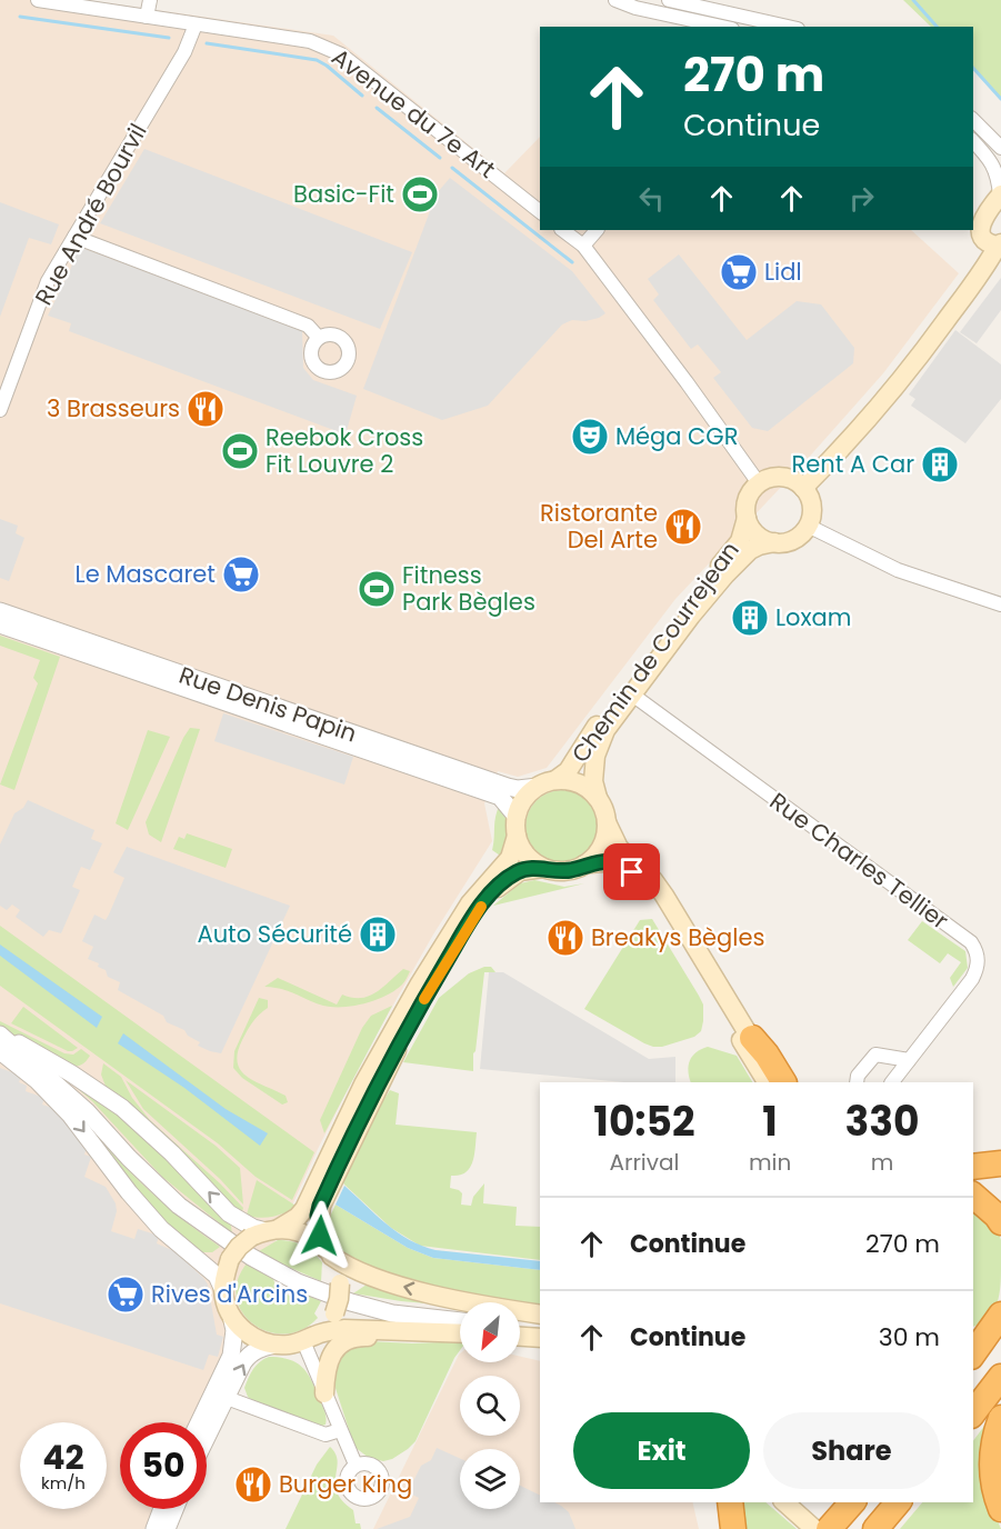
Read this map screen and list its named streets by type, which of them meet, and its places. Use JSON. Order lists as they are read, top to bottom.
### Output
{
  "streets": {
    "main road": ["Chemin de Courrejean"],
    "street": [
      "Avenue du 7e Art",
      "Rue André Bourvil",
      "Rue Denis Papin",
      "Rue Charles Tellier"
    ]
  },
  "crossings": [
    ["Avenue du 7e Art", "Rue André Bourvil"],
    ["Chemin de Courrejean", "Rue Denis Papin"],
    ["Chemin de Courrejean", "Rue Charles Tellier"]
  ],
  "places": {
    "sports": ["Basic-Fit", "Reebok Cross Fit Louvre 2", "Fitness Park Bègles"],
    "supermarket": ["Lidl", "Le Mascaret", "Rives d'Arcins"],
    "restaurant": [
      "3 Brasseurs",
      "Ristorante Del Arte",
      "Breakys Bègles",
      "Burger King"
    ],
    "theatre": ["Méga CGR"],
    "building": ["Rent A Car", "Loxam", "Auto Sécurité"]
  },
  "north": "bottom left",
  "page": {
    "turn": ["270 m", "Continue"],
    "eta": [
      "10:52",
      "Arrival",
      "1",
      "min",
      "330",
      "m"
    ],
    "list": [
      {
        "name": "Continue",
        "value": "270 m"
      },
      {
        "name": "Continue",
        "value": "30 m"
      }
    ],
    "buttons": ["Exit", "Share"],
    "speed": "42 km/h",
    "limit": "50"
  }
}
